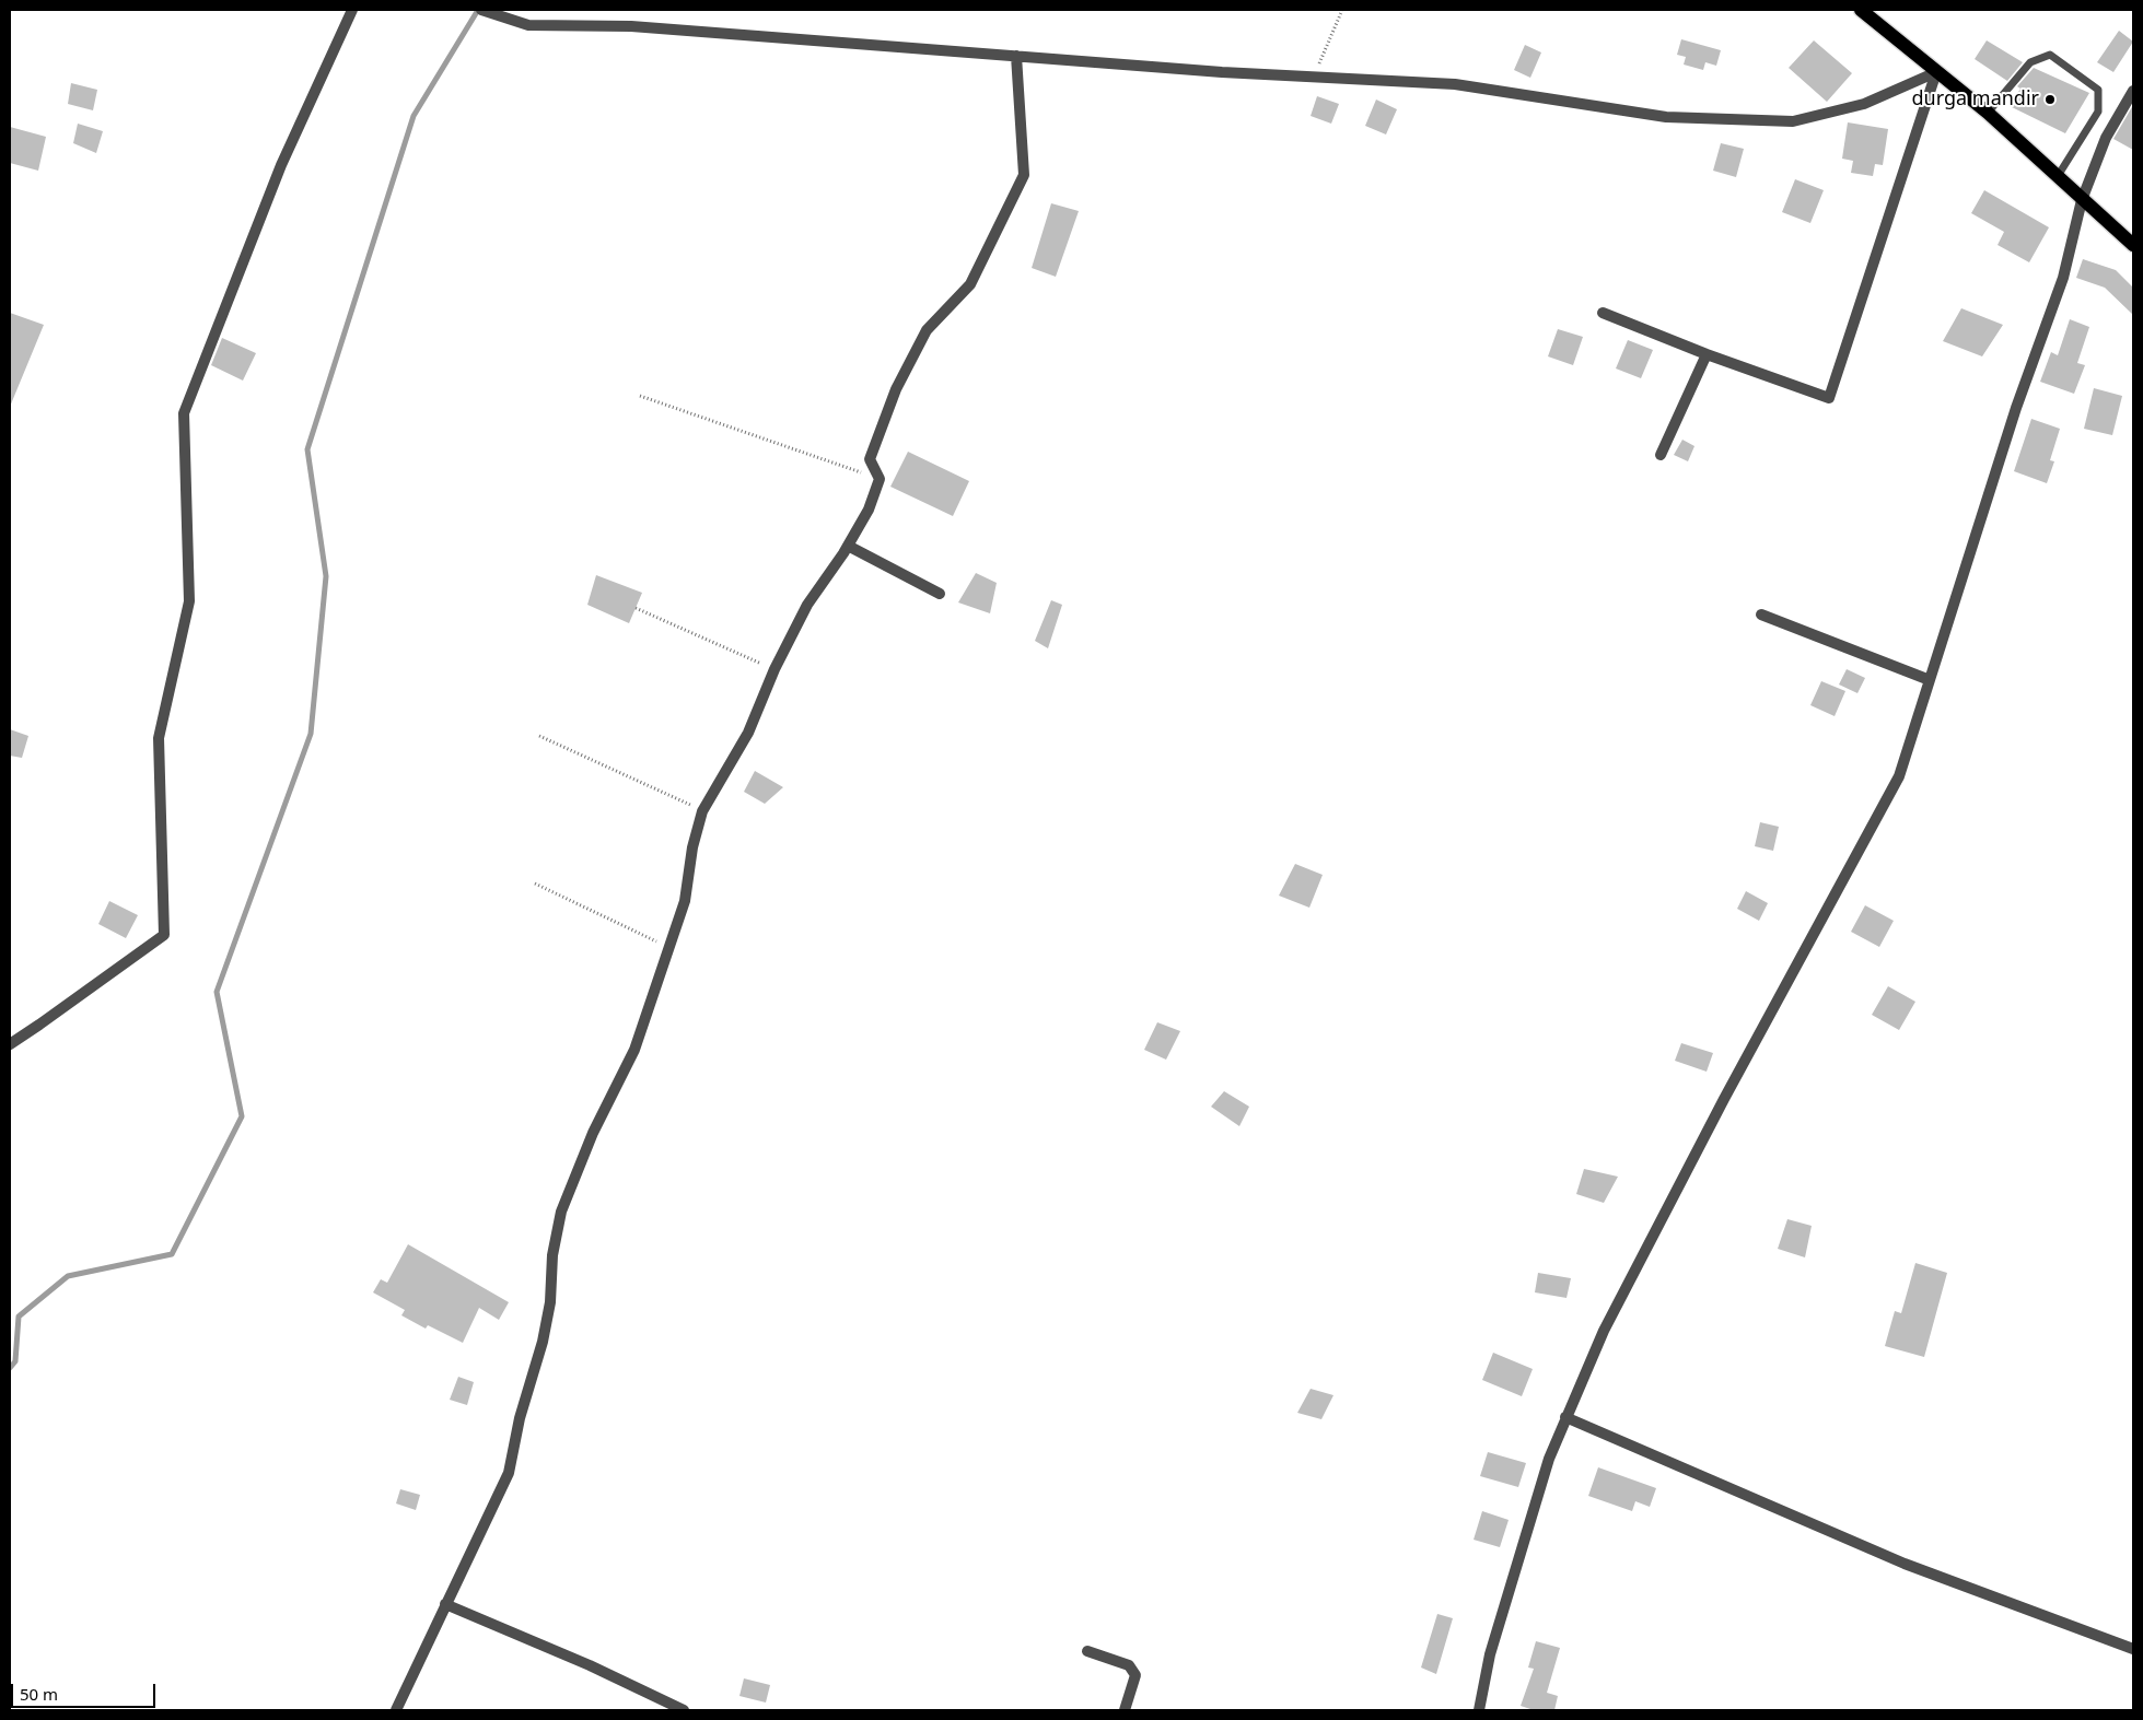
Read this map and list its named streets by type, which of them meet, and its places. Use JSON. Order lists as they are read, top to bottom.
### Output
{
  "places": ["durga mandir"],
  "scale_bar": "50 m"
}
